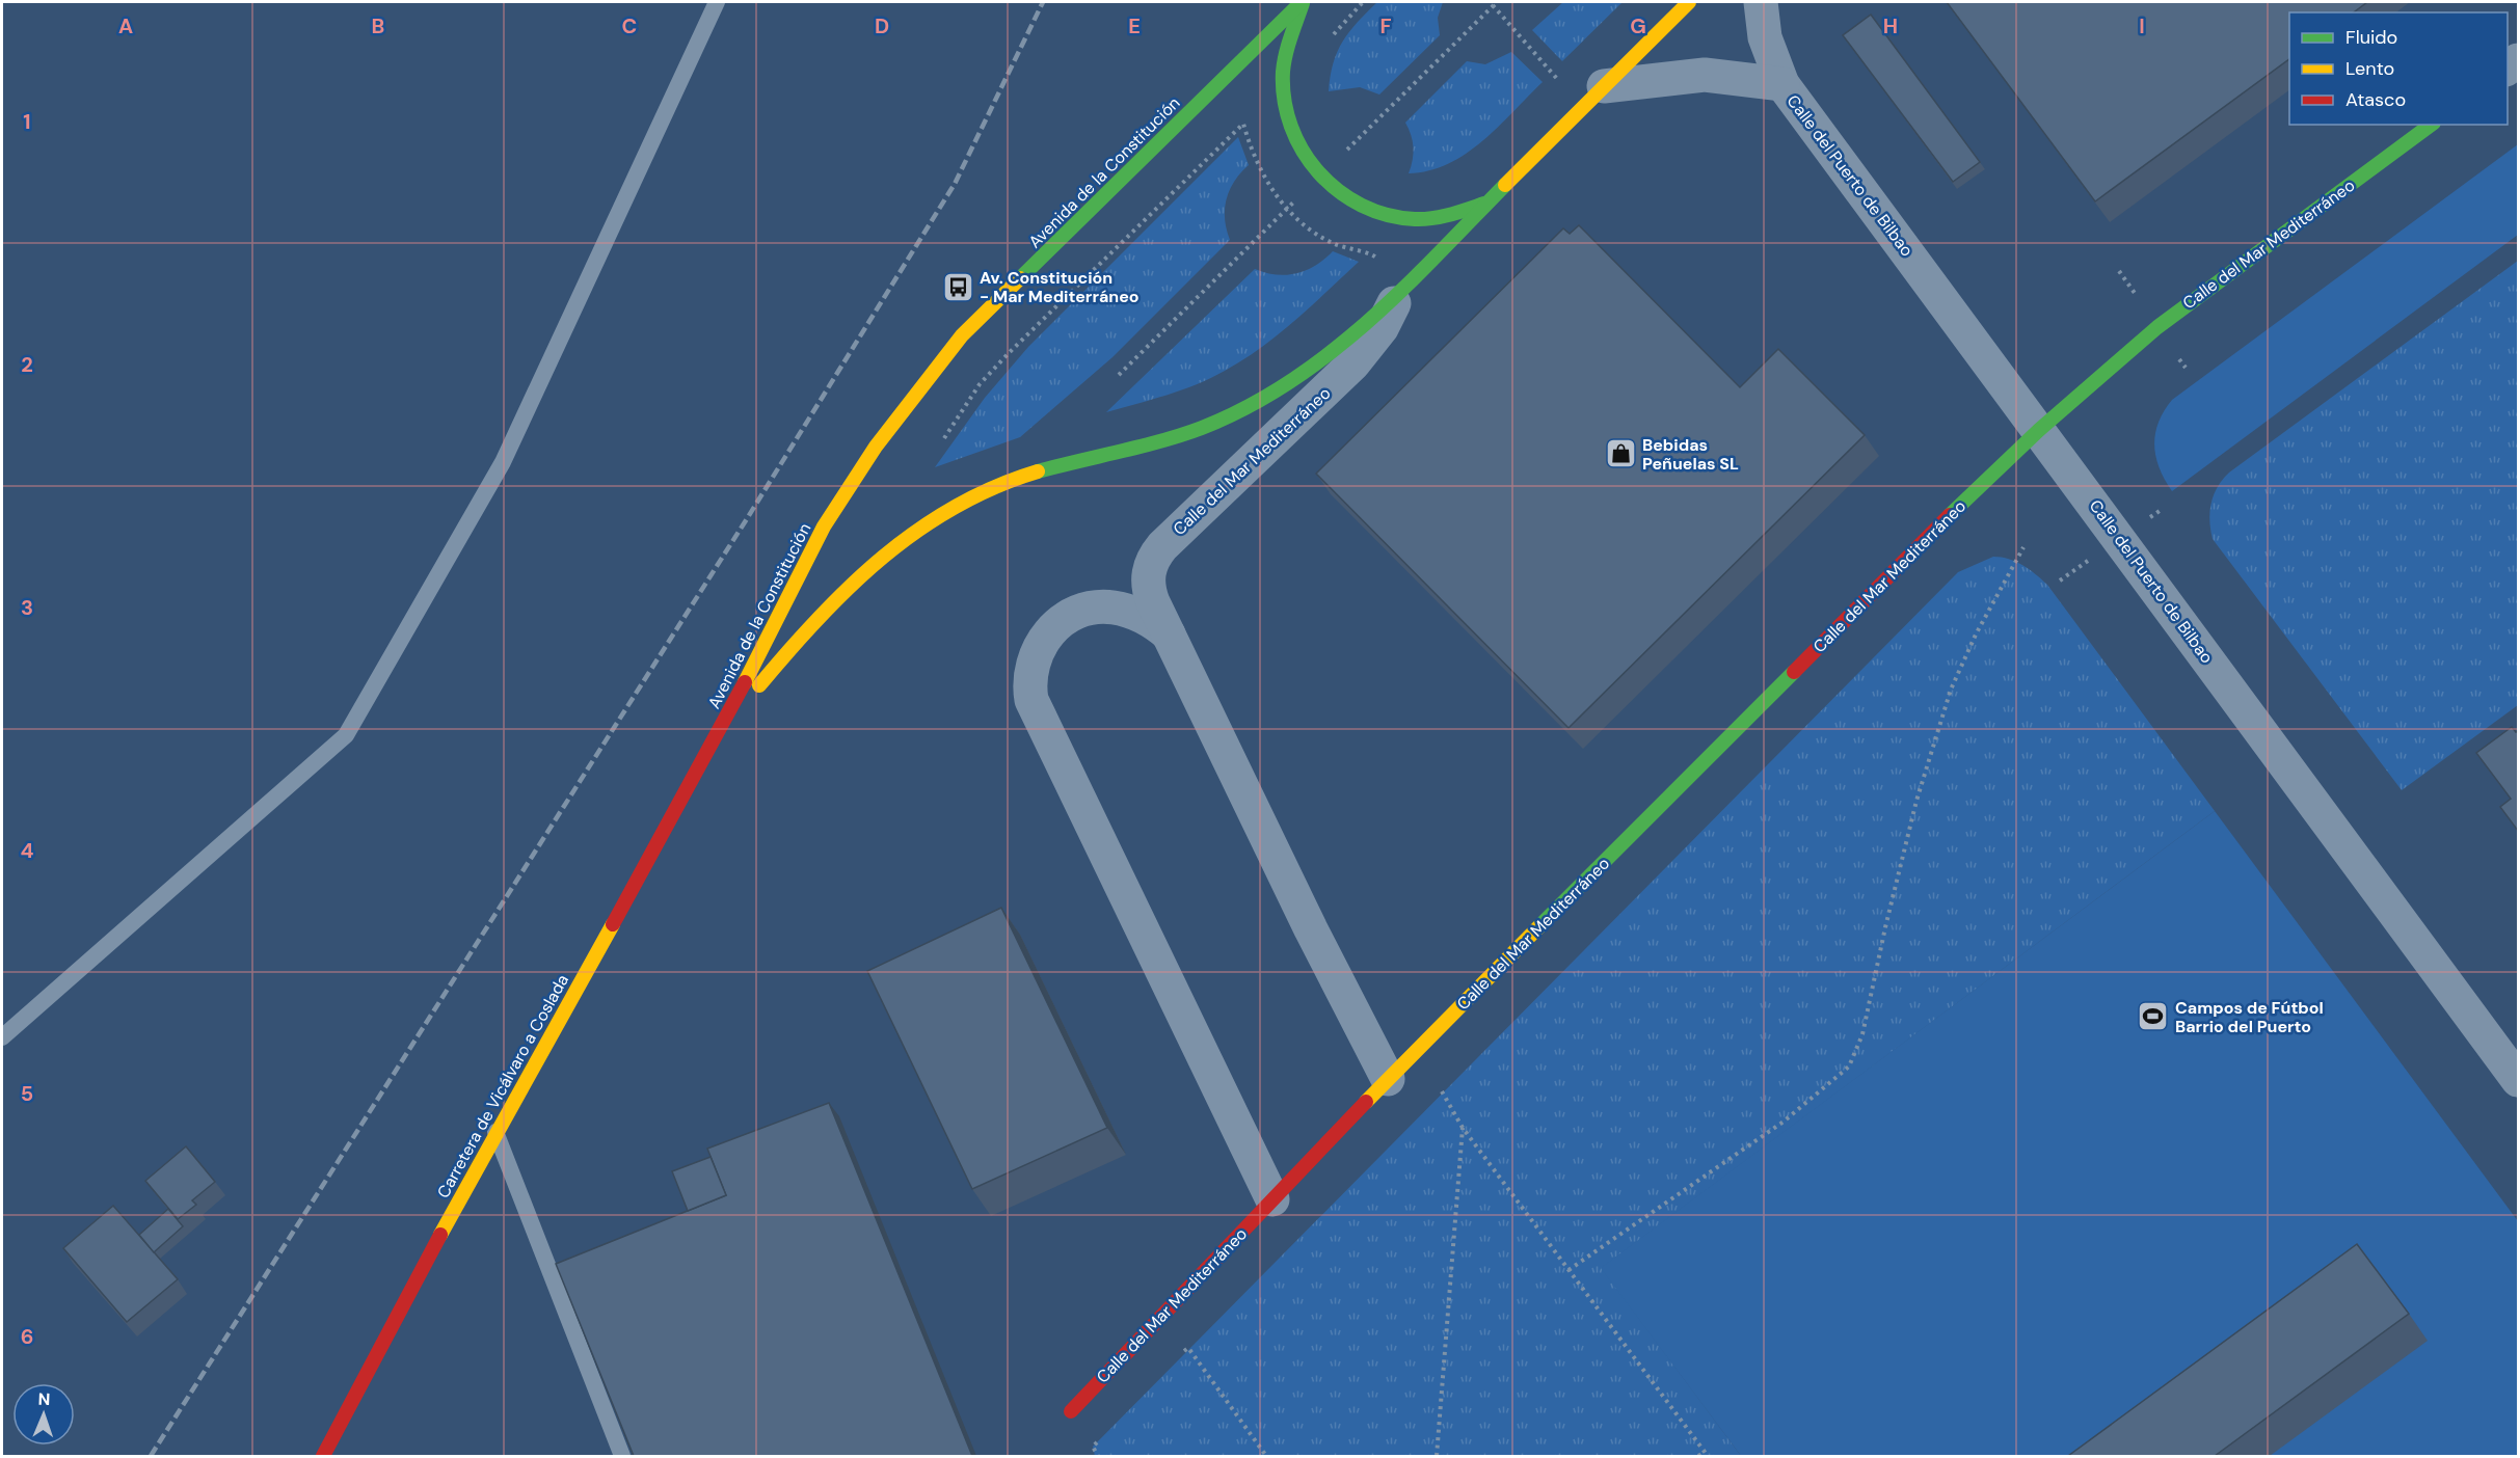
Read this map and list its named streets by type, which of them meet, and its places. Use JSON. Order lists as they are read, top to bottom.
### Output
{
  "streets": {
    "street": [
      "Avenida de la Constitución",
      "Calle del Puerto de Bilbao",
      "Calle del Mar Mediterráneo",
      "Carretera de Vicálvaro a Coslada"
    ]
  },
  "crossings": [
    ["Avenida de la Constitución", "Calle del Puerto de Bilbao"],
    ["Avenida de la Constitución", "Calle del Mar Mediterráneo"],
    ["Avenida de la Constitución", "Carretera de Vicálvaro a Coslada"],
    ["Calle del Puerto de Bilbao", "Calle del Mar Mediterráneo"]
  ],
  "places": {
    "bus stop": ["Av. Constitución - Mar Mediterráneo"],
    "shop": ["Bebidas Peñuelas SL"],
    "sports": ["Campos de Fútbol Barrio del Puerto"]
  },
  "legend": ["Fluido", "Lento", "Atasco"],
  "north": "top",
  "grid": {
    "columns": [
      "A",
      "B",
      "C",
      "D",
      "E",
      "F",
      "G",
      "H",
      "I"
    ],
    "rows": [
      "1",
      "2",
      "3",
      "4",
      "5",
      "6"
    ]
  }
}
